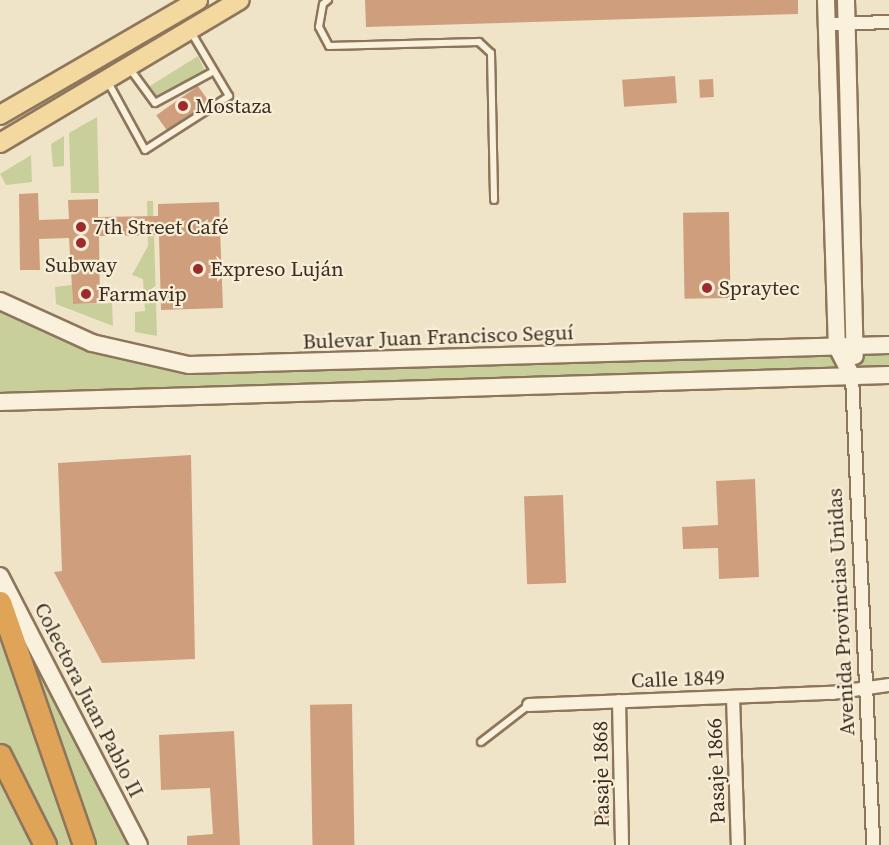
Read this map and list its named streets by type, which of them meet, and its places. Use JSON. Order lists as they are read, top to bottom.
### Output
{
  "streets": {
    "main road": ["Bulevar Juan Francisco Seguí", "Avenida Provincias Unidas", "Colectora Juan Pablo II"],
    "street": ["Calle 1849", "Pasaje 1866", "Pasaje 1868"]
  },
  "crossings": [
    ["Bulevar Juan Francisco Seguí", "Avenida Provincias Unidas"],
    ["Avenida Provincias Unidas", "Calle 1849"],
    ["Calle 1849", "Pasaje 1866"],
    ["Calle 1849", "Pasaje 1868"]
  ],
  "places": [
    "Mostaza",
    "7th Street Café",
    "Subway",
    "Expreso Luján",
    "Spraytec",
    "Farmavip"
  ]
}
